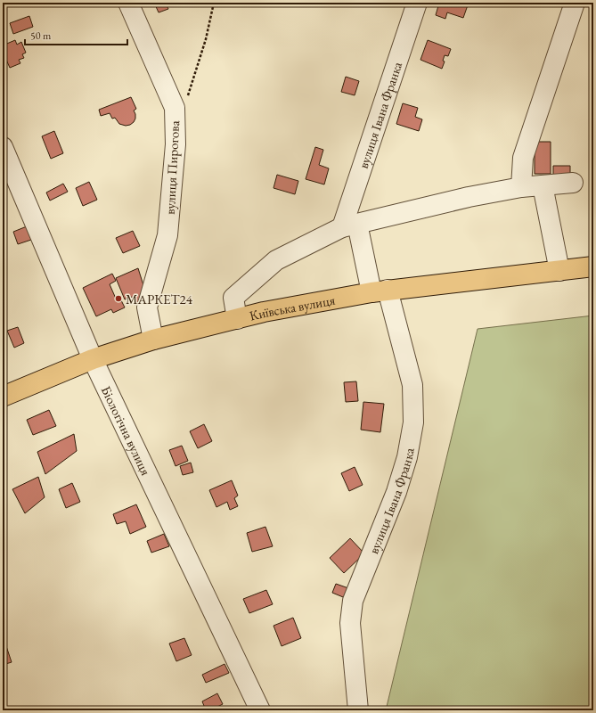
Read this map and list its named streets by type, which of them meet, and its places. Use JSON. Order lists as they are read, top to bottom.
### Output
{
  "streets": {
    "highway": ["Київська вулиця"],
    "street": ["вулиця Івана Франка", "вулиця Пирогова", "Біологічна вулиця"]
  },
  "crossings": [
    ["вулиця Івана Франка", "Київська вулиця"],
    ["вулиця Пирогова", "Київська вулиця"],
    ["Київська вулиця", "Біологічна вулиця"]
  ],
  "places": ["МАРКЕТ24"],
  "scale_bar": "50 m"
}
